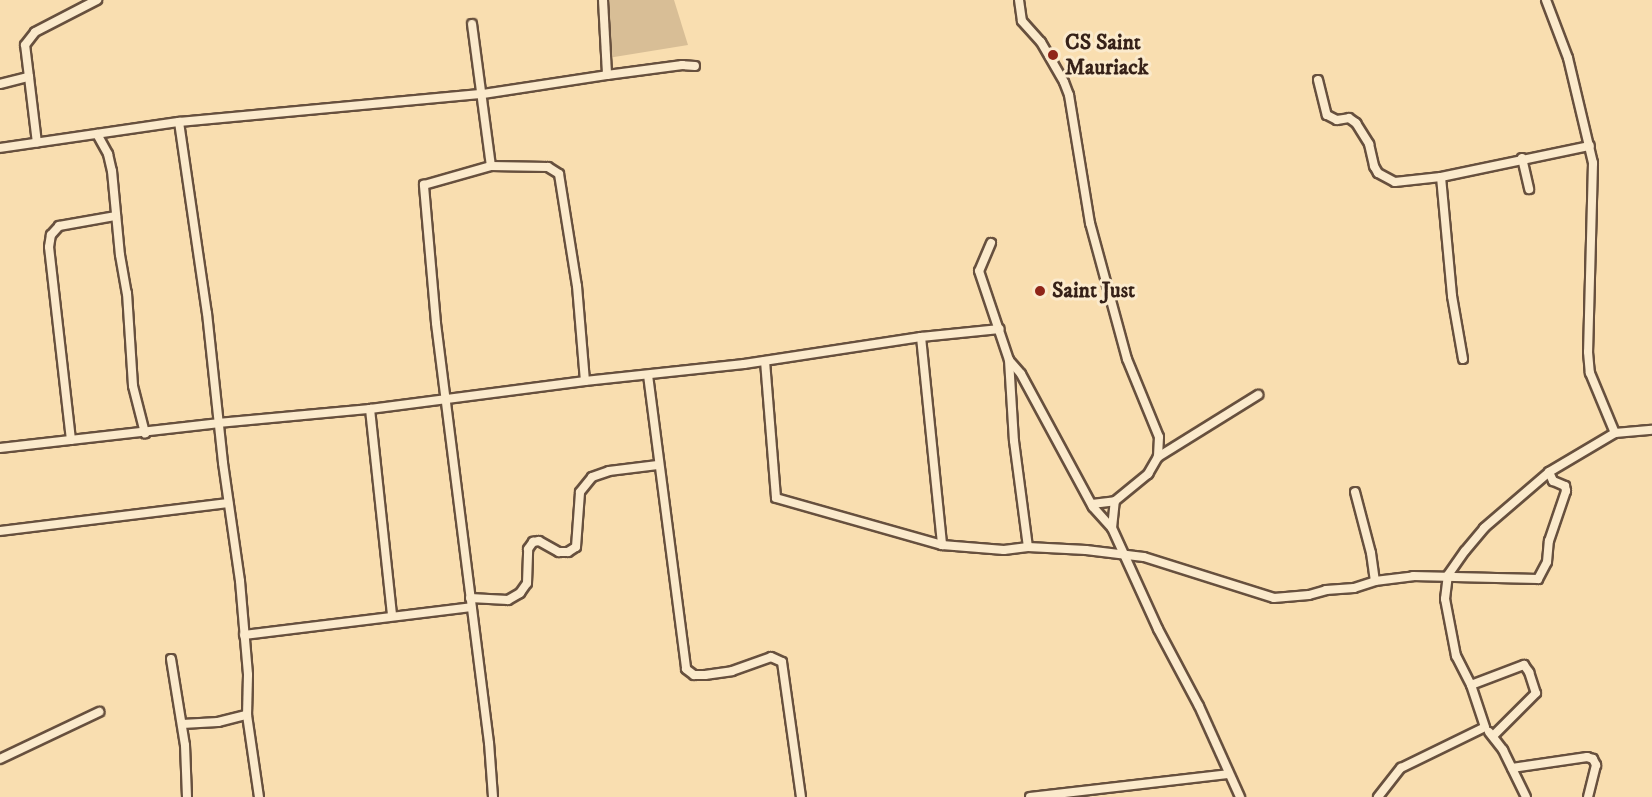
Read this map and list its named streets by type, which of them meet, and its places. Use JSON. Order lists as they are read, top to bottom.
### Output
{
  "places": ["CS Saint Mauriack", "Saint Just"]
}
